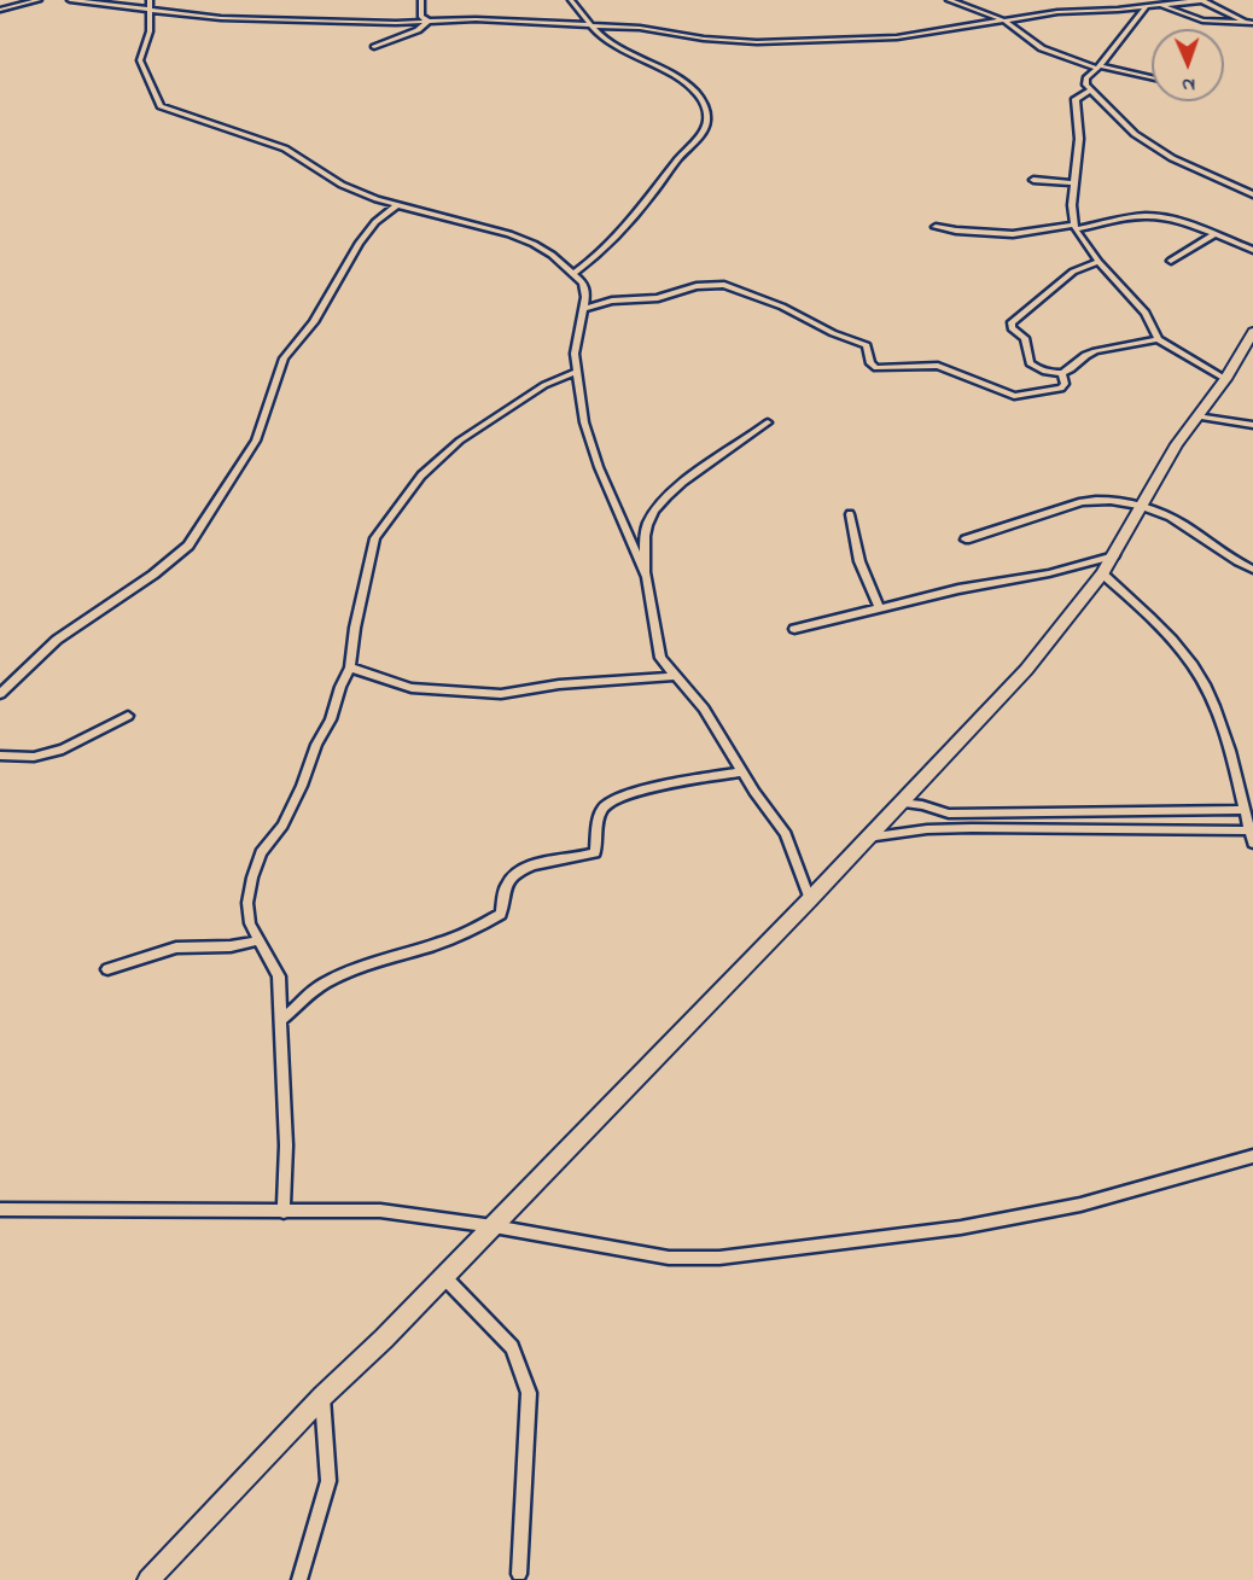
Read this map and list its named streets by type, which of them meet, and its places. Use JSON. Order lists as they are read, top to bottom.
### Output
{
  "north": "bottom"
}
